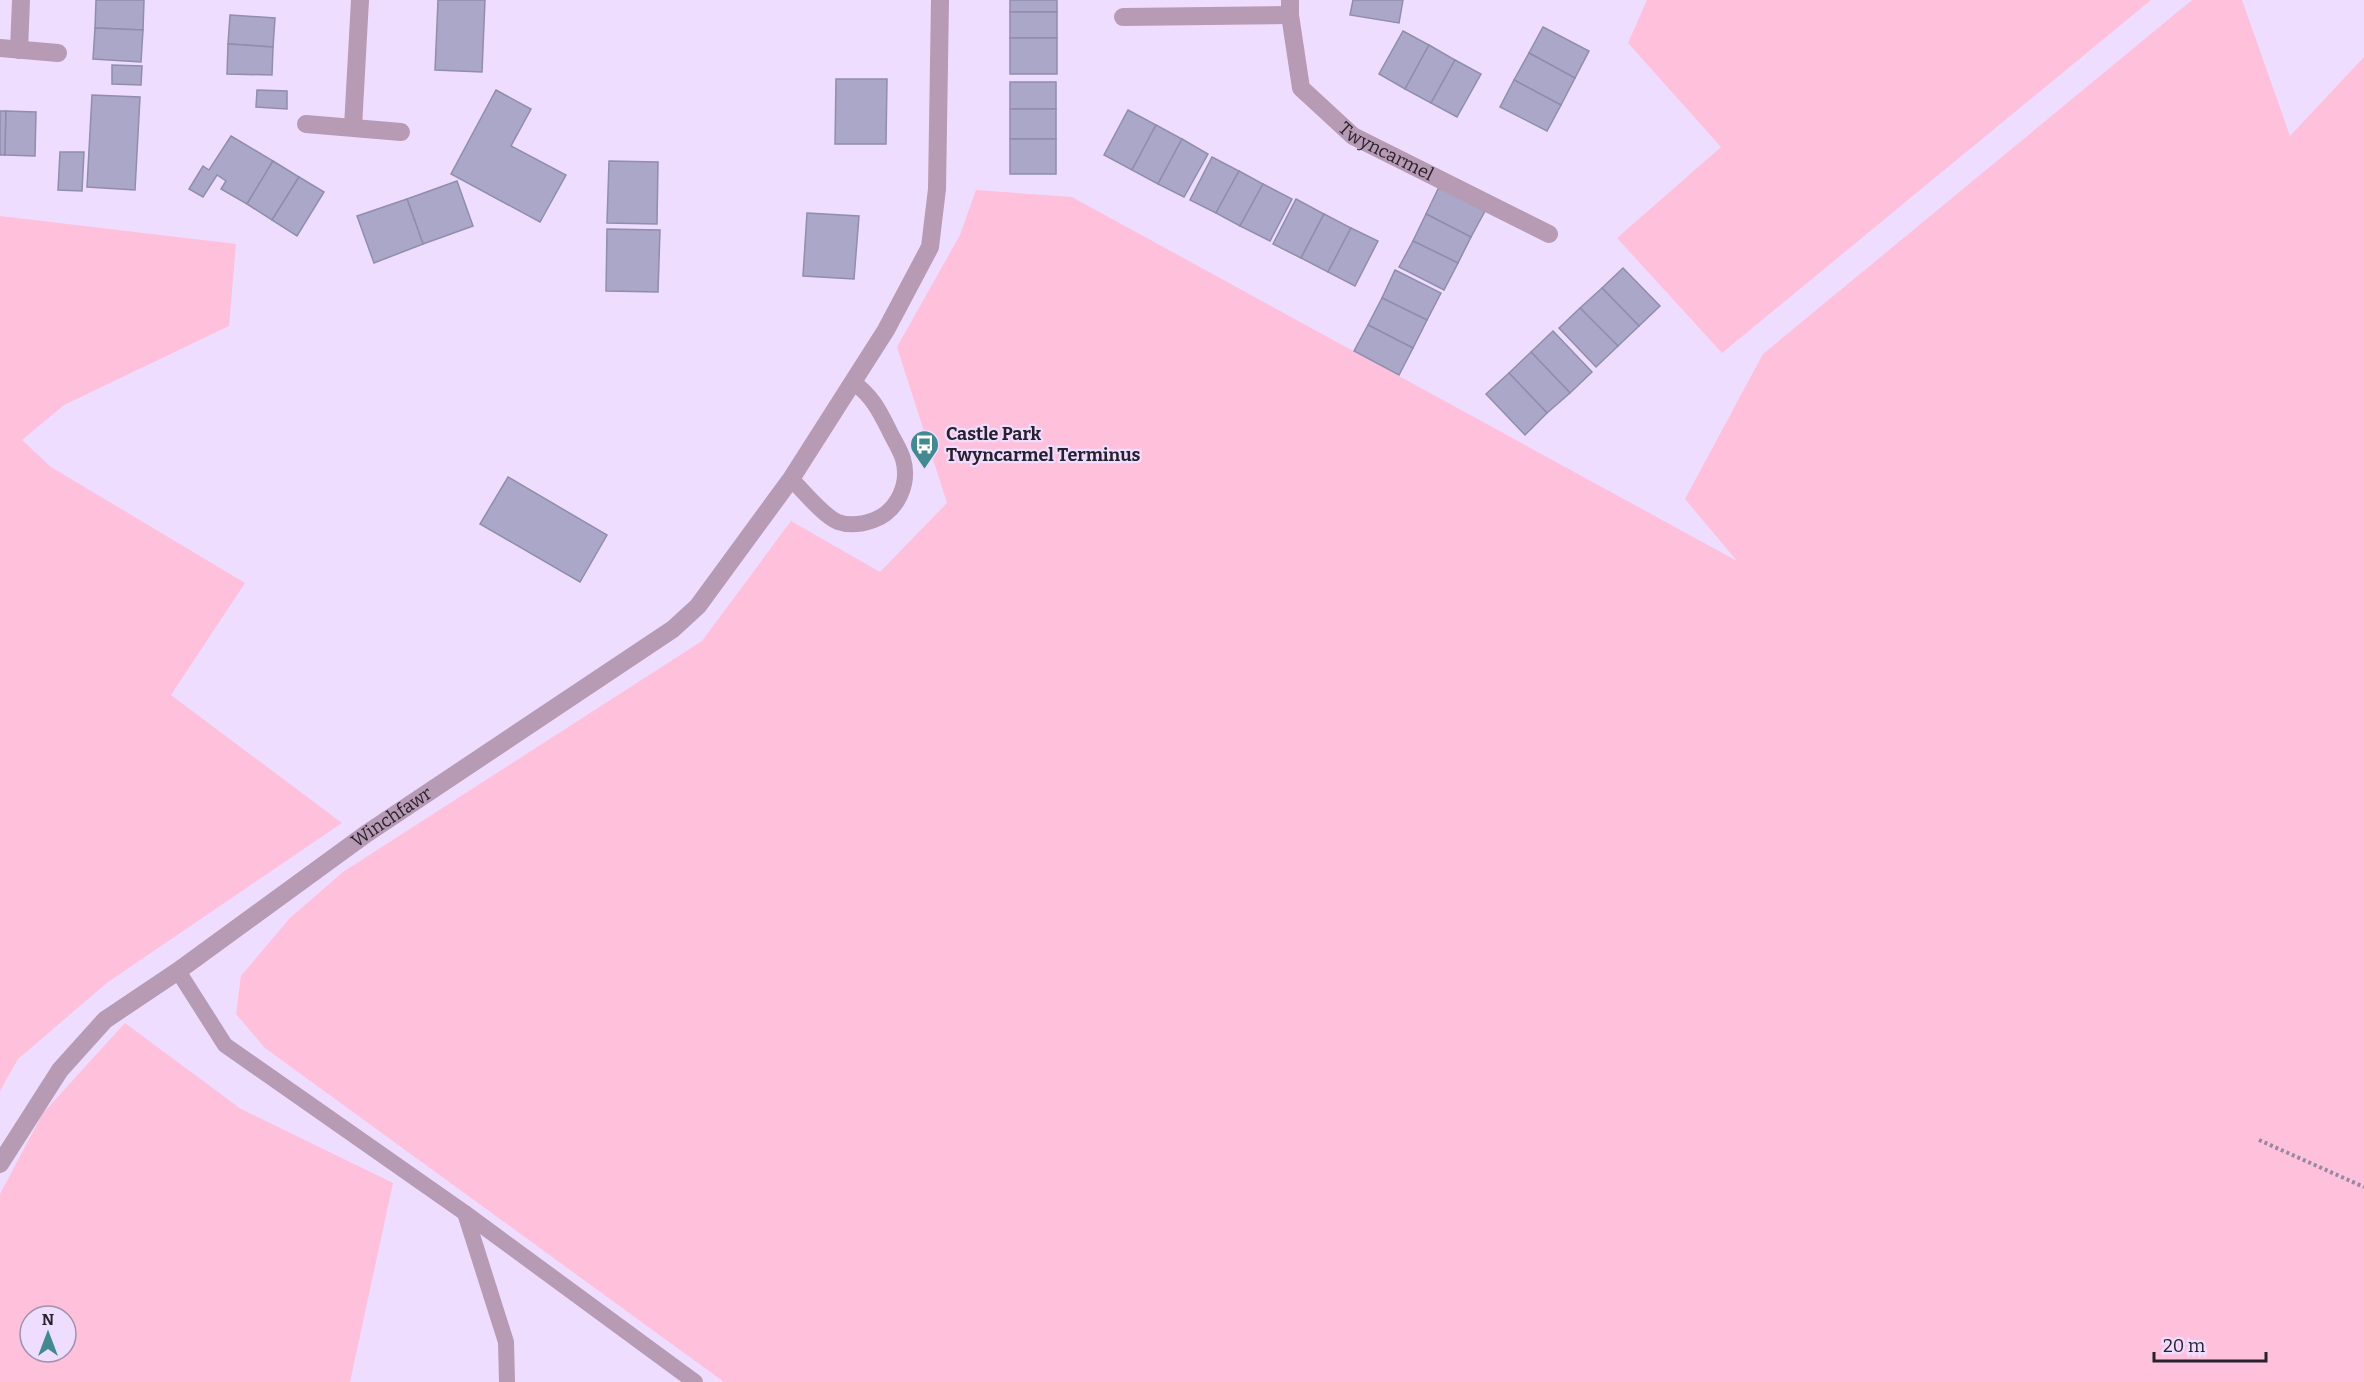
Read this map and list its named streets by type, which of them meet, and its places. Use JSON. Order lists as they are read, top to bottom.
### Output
{
  "streets": {
    "street": ["Twyncarmel", "Winchfawr"]
  },
  "places": {
    "bus stop": ["Castle Park Twyncarmel Terminus"]
  },
  "scale_bar": "20 m",
  "north": "top"
}
